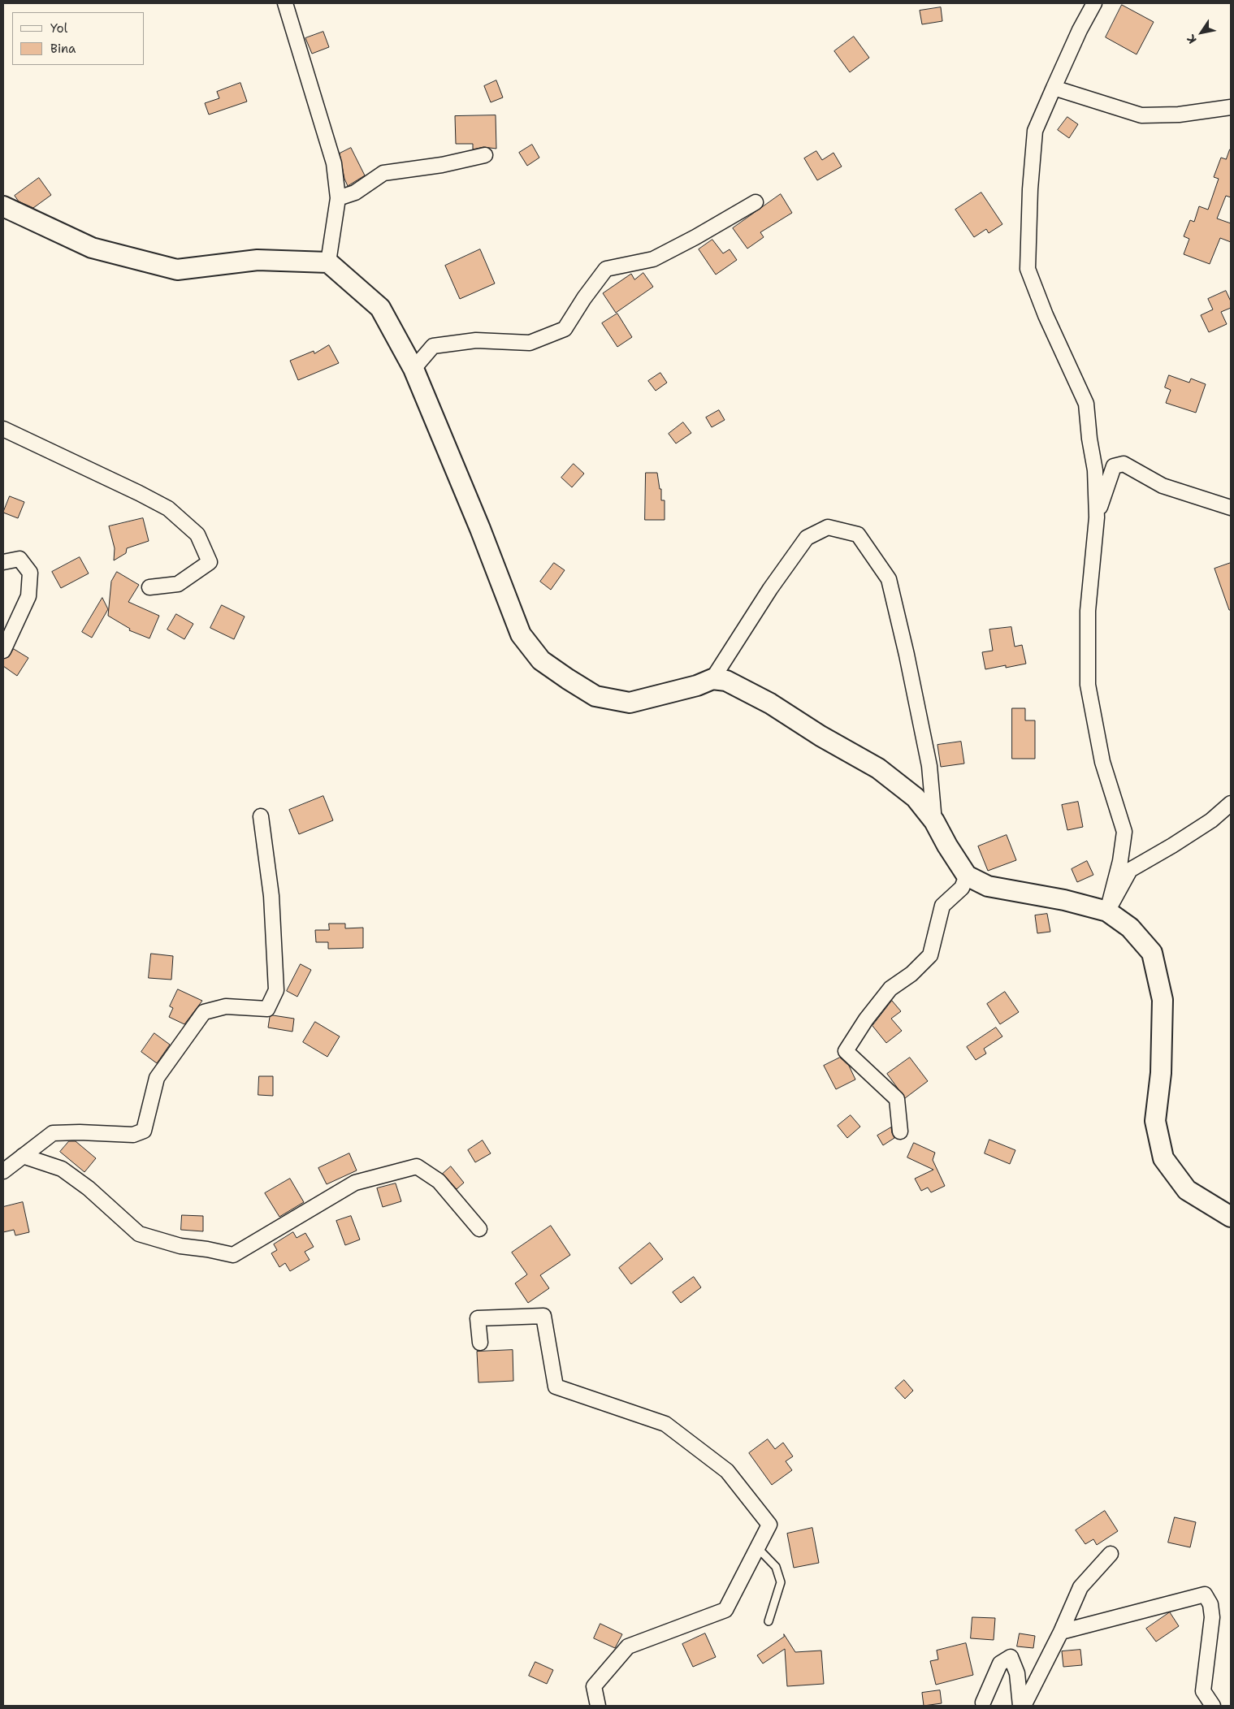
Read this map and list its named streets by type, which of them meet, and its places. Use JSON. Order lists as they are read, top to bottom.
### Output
{
  "legend": ["Yol", "Bina"],
  "north": "bottom left"
}
